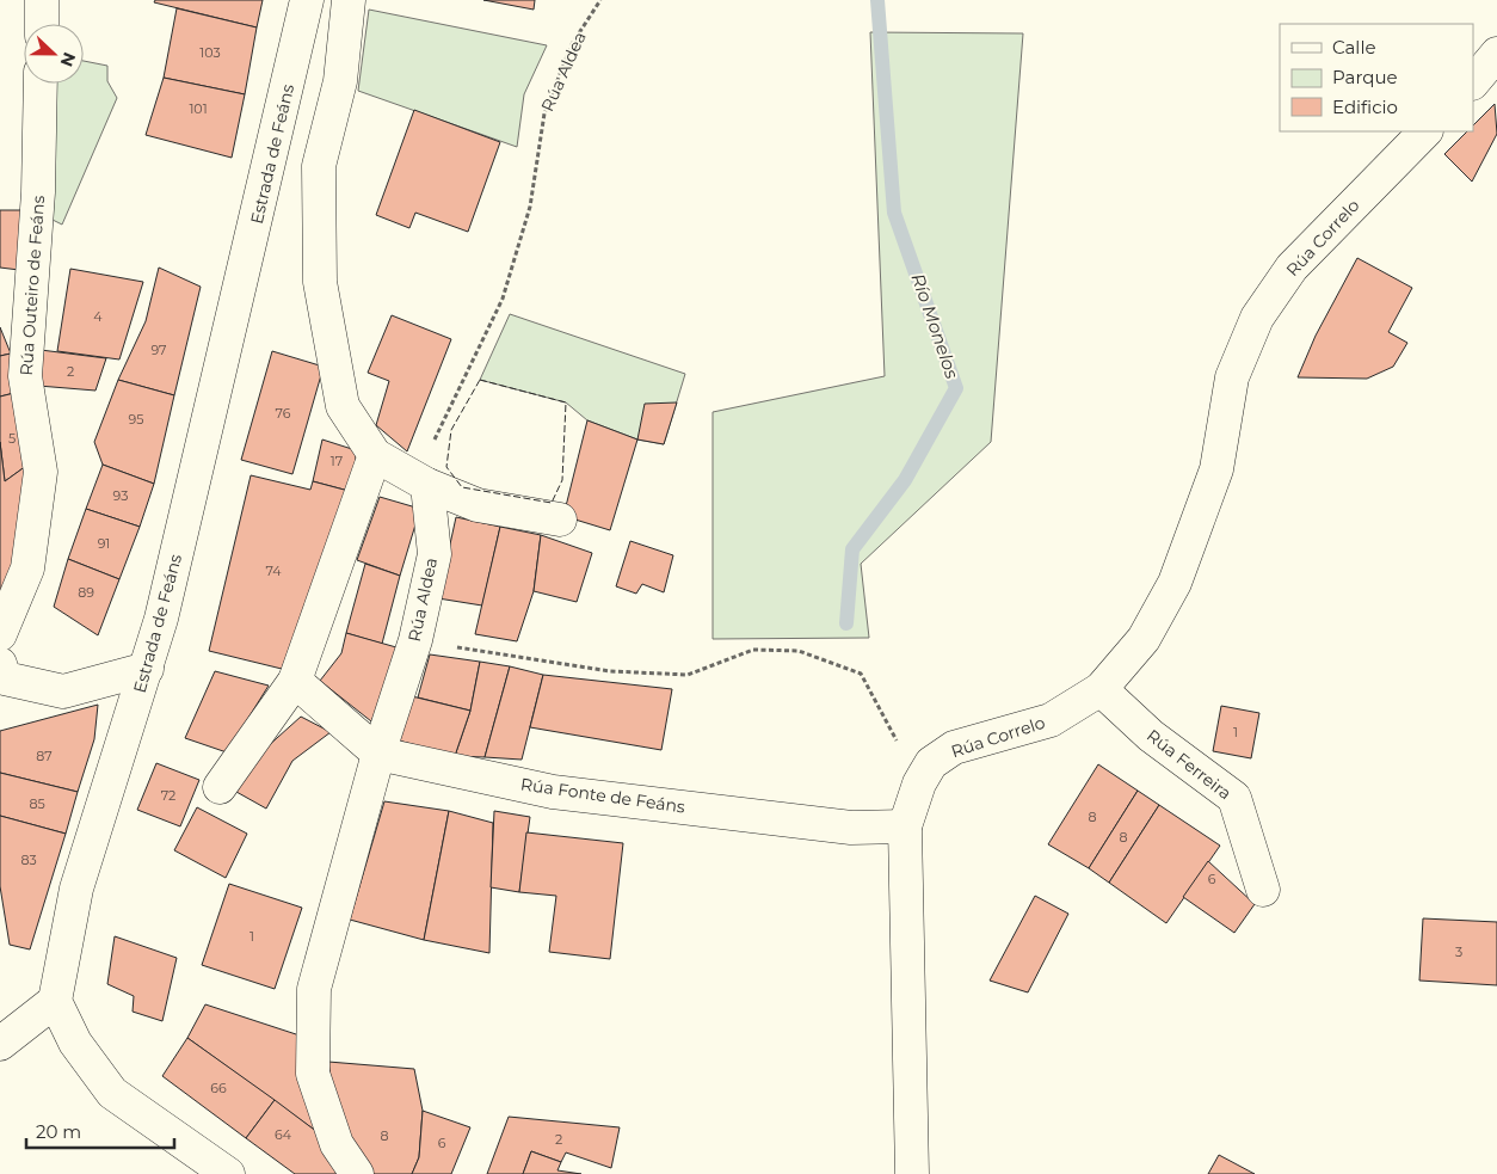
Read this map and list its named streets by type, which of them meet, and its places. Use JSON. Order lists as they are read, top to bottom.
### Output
{
  "streets": {
    "street": [
      "Rúa Aldea",
      "Estrada de Feáns",
      "Rúa Correlo",
      "Rúa Outeiro de Feáns",
      "Rúa Ferreira",
      "Rúa Fonte de Feáns"
    ]
  },
  "crossings": [
    ["Rúa Aldea", "Rúa Fonte de Feáns"],
    ["Rúa Correlo", "Rúa Ferreira"],
    ["Rúa Correlo", "Rúa Fonte de Feáns"]
  ],
  "water": ["Río Monelos"],
  "house_numbers": [
    "103",
    "101",
    "4",
    "97",
    "2",
    "76",
    "95",
    "5",
    "17",
    "93",
    "91",
    "74",
    "89",
    "1",
    "87",
    "72",
    "85",
    "8",
    "8",
    "83",
    "6",
    "1",
    "3",
    "66",
    "64",
    "8",
    "2",
    "6"
  ],
  "legend": ["Calle", "Parque", "Edificio"],
  "scale_bar": "20 m",
  "north": "right"
}
